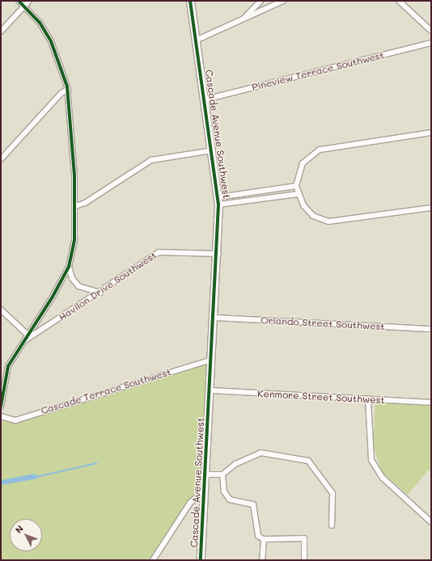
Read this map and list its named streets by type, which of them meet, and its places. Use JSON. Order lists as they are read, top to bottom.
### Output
{
  "streets": {
    "main road": ["Cascade Avenue Southwest"],
    "street": [
      "Pineview Terrace Southwest",
      "Havilon Drive Southwest",
      "Orlando Street Southwest",
      "Cascade Terrace Southwest",
      "Kenmore Street Southwest"
    ]
  },
  "crossings": [
    ["Pineview Terrace Southwest", "Cascade Avenue Southwest"],
    ["Cascade Avenue Southwest", "Havilon Drive Southwest"],
    ["Cascade Avenue Southwest", "Orlando Street Southwest"],
    ["Cascade Avenue Southwest", "Cascade Terrace Southwest"],
    ["Cascade Avenue Southwest", "Kenmore Street Southwest"]
  ],
  "north": "top left"
}
